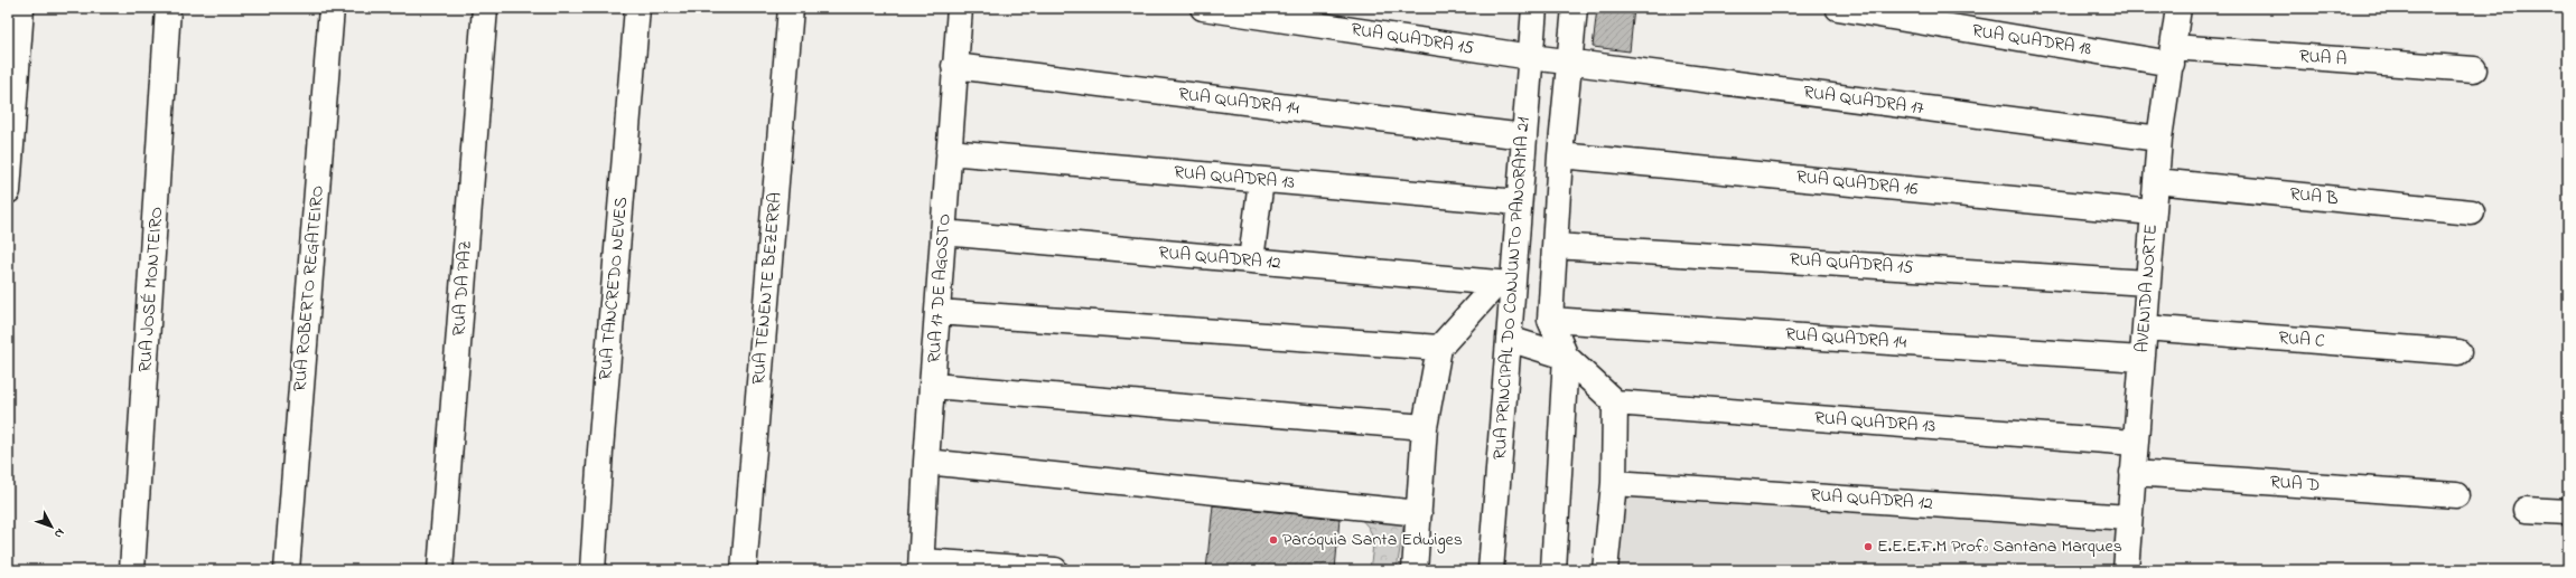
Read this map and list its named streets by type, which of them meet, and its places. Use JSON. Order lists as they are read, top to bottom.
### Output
{
  "streets": {
    "street": [
      "RUA QUADRA 15",
      "RUA QUADRA 18",
      "RUA A",
      "RUA QUADRA 17",
      "RUA QUADRA 14",
      "RUA QUADRA 13",
      "RUA QUADRA 16",
      "RUA B",
      "RUA QUADRA 12",
      "RUA ROBERTO REGATEIRO",
      "RUA DA PAZ",
      "RUA TANCREDO NEVES",
      "RUA TENENTE BEZERRA",
      "RUA 17 DE AGOSTO",
      "RUA PRINCIPAL DO CONJUNTO PANORAMA 21",
      "AVENIDA NORTE",
      "RUA JOSÉ MONTEIRO",
      "RUA C",
      "RUA D"
    ]
  },
  "crossings": [
    ["RUA QUADRA 15", "RUA QUADRA 17"],
    ["RUA QUADRA 15", "RUA PRINCIPAL DO CONJUNTO PANORAMA 21"],
    ["RUA QUADRA 15", "AVENIDA NORTE"],
    ["RUA QUADRA 18", "RUA A"],
    ["RUA QUADRA 18", "AVENIDA NORTE"],
    ["RUA A", "AVENIDA NORTE"],
    ["RUA QUADRA 17", "AVENIDA NORTE"],
    ["RUA QUADRA 14", "RUA 17 DE AGOSTO"],
    ["RUA QUADRA 14", "RUA PRINCIPAL DO CONJUNTO PANORAMA 21"],
    ["RUA QUADRA 14", "AVENIDA NORTE"],
    ["RUA QUADRA 13", "RUA 17 DE AGOSTO"],
    ["RUA QUADRA 13", "RUA PRINCIPAL DO CONJUNTO PANORAMA 21"],
    ["RUA QUADRA 13", "AVENIDA NORTE"],
    ["RUA QUADRA 16", "AVENIDA NORTE"],
    ["RUA B", "AVENIDA NORTE"],
    ["RUA QUADRA 12", "RUA 17 DE AGOSTO"],
    ["RUA QUADRA 12", "RUA PRINCIPAL DO CONJUNTO PANORAMA 21"],
    ["RUA QUADRA 12", "AVENIDA NORTE"],
    ["AVENIDA NORTE", "RUA C"],
    ["AVENIDA NORTE", "RUA D"]
  ],
  "places": ["Paróquia Santa Edwiges", "E.E.E.F.M Profº Santana Marques"],
  "north": "bottom right"
}
